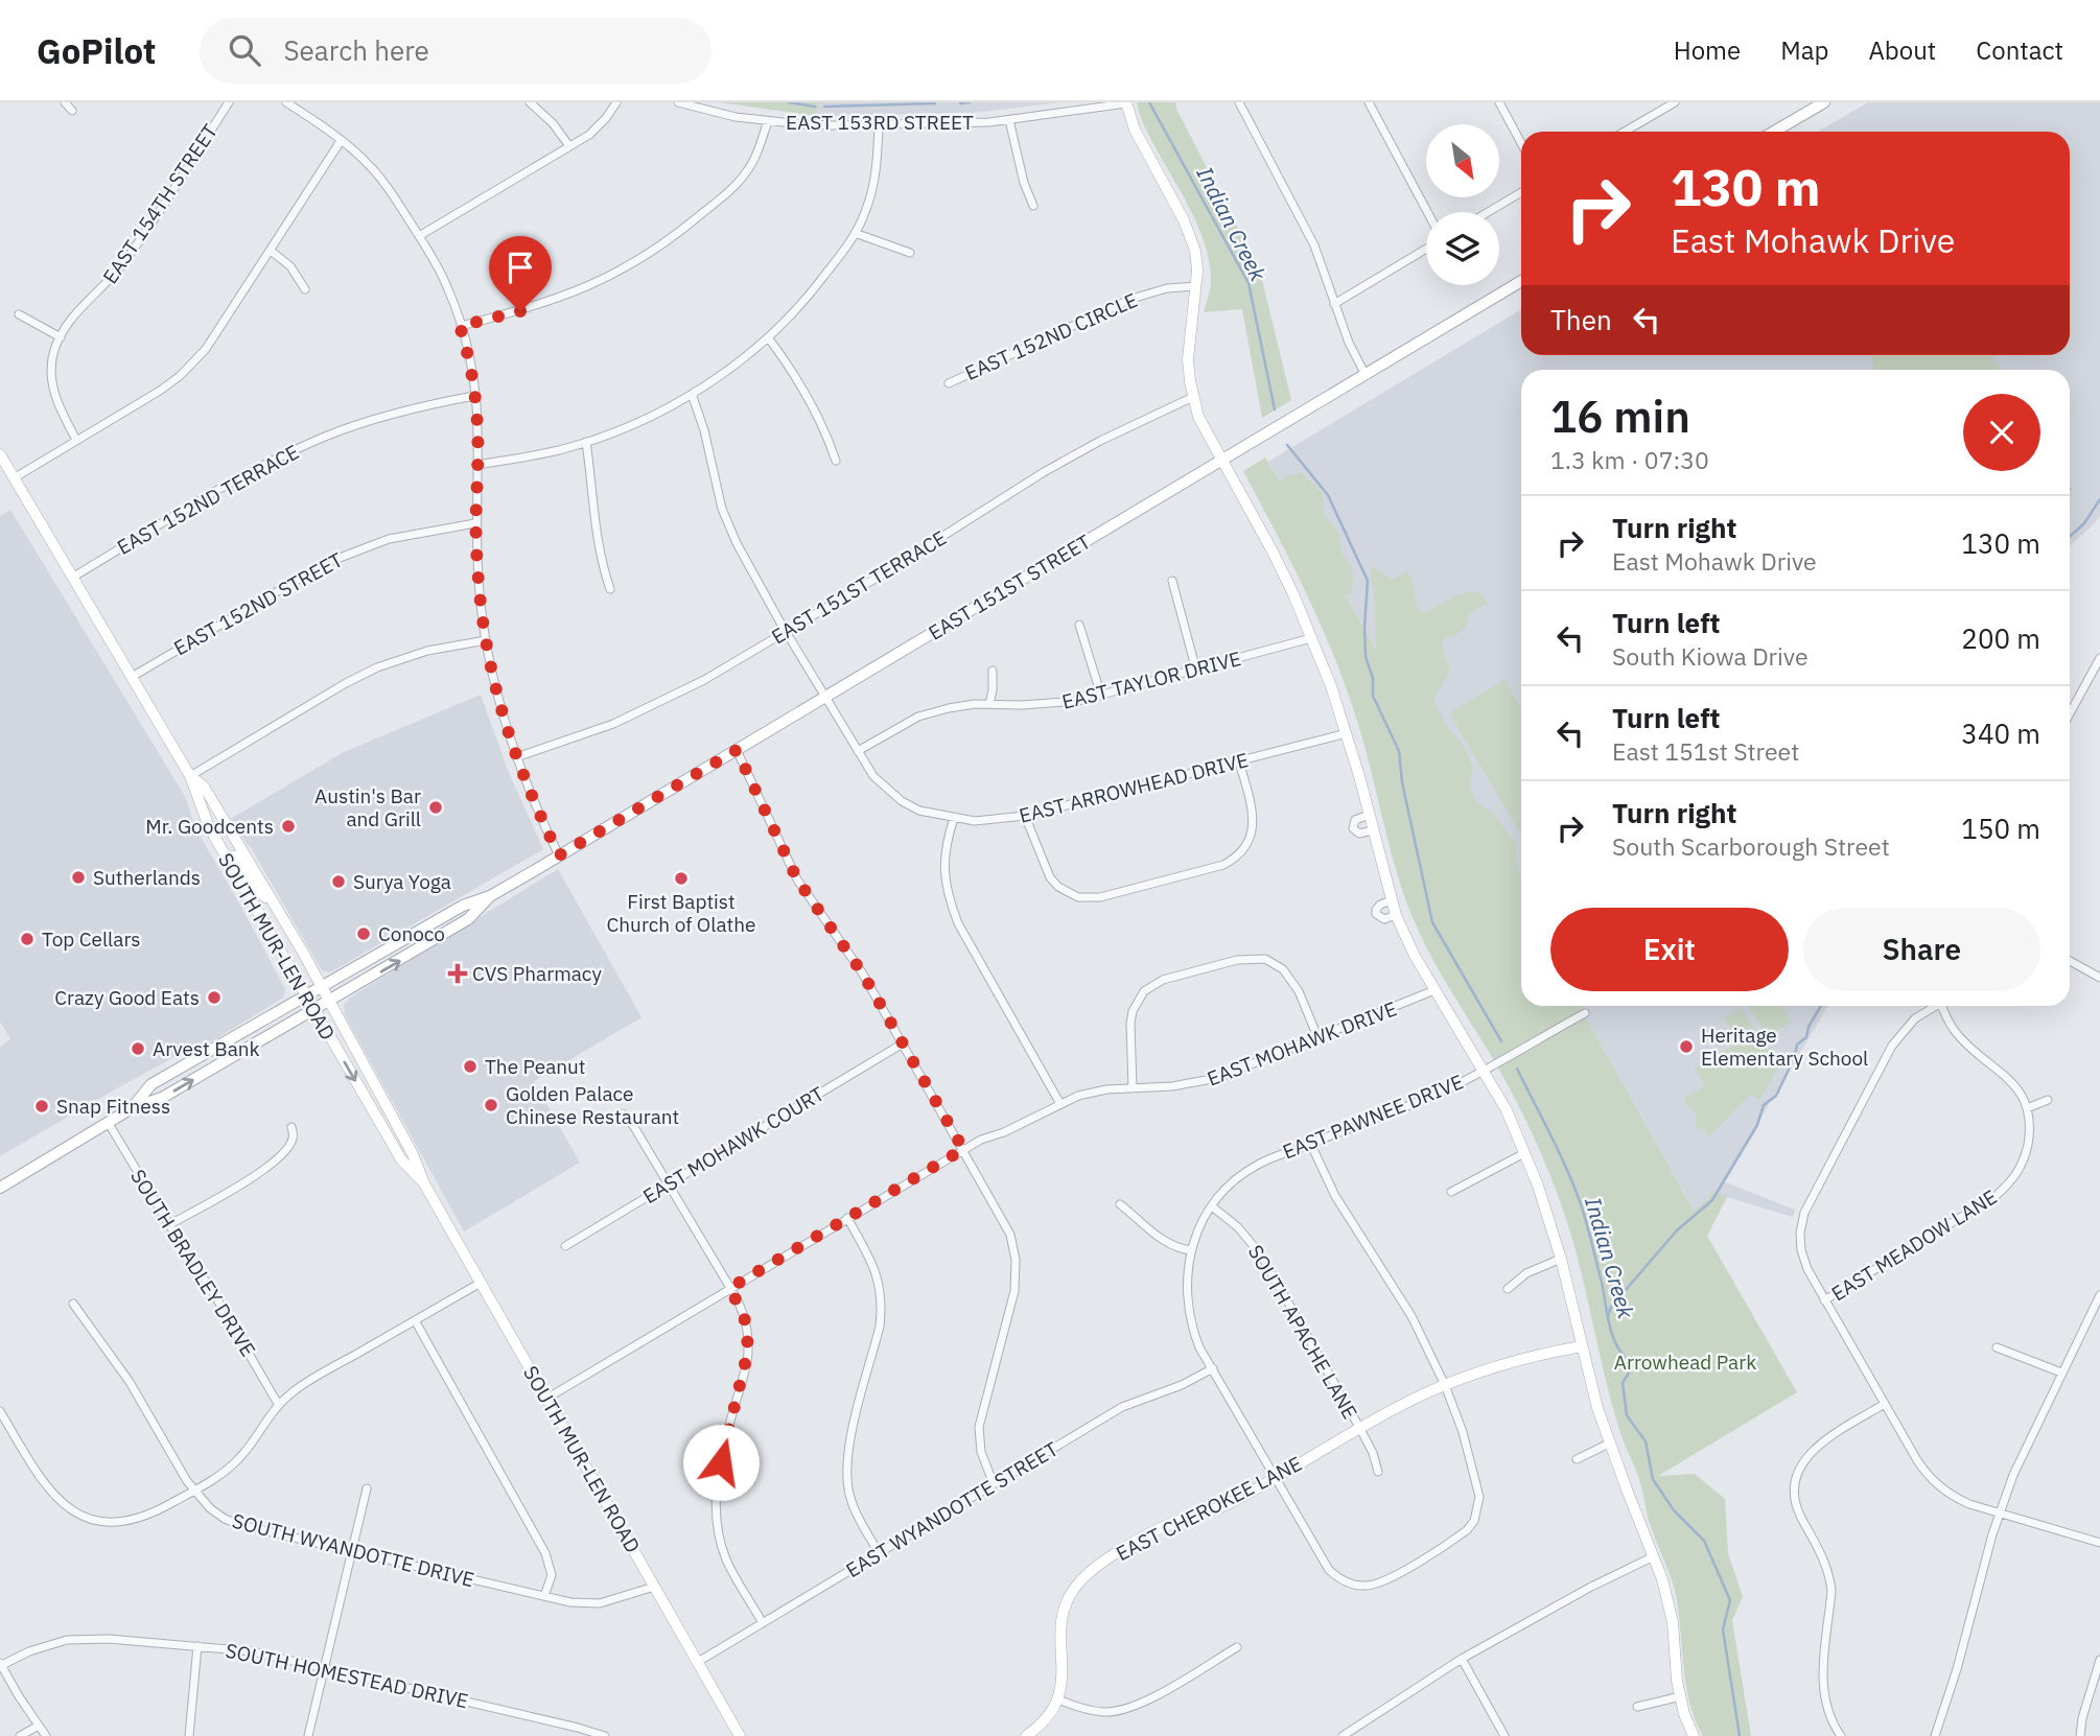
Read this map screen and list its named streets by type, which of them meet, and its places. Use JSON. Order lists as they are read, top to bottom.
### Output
{
  "streets": {
    "main road": ["EAST 151ST STREET"],
    "street": [
      "EAST 153RD STREET",
      "EAST 154TH STREET",
      "EAST 152ND CIRCLE",
      "EAST 152ND TERRACE",
      "EAST 151ST TERRACE",
      "EAST 152ND STREET",
      "EAST TAYLOR DRIVE",
      "EAST ARROWHEAD DRIVE",
      "SOUTH MUR-LEN ROAD",
      "EAST MOHAWK DRIVE",
      "EAST PAWNEE DRIVE",
      "EAST MOHAWK COURT",
      "EAST MEADOW LANE",
      "SOUTH BRADLEY DRIVE",
      "SOUTH APACHE LANE",
      "EAST CHEROKEE LANE",
      "EAST WYANDOTTE STREET",
      "SOUTH WYANDOTTE DRIVE",
      "SOUTH HOMESTEAD DRIVE"
    ]
  },
  "crossings": [
    ["EAST 152ND TERRACE", "SOUTH MUR-LEN ROAD"],
    ["EAST 151ST TERRACE", "EAST ARROWHEAD DRIVE"],
    ["EAST 151ST STREET", "EAST ARROWHEAD DRIVE"],
    ["EAST 151ST STREET", "SOUTH MUR-LEN ROAD"],
    ["EAST 152ND STREET", "SOUTH MUR-LEN ROAD"],
    ["EAST TAYLOR DRIVE", "EAST ARROWHEAD DRIVE"],
    ["SOUTH MUR-LEN ROAD", "EAST MOHAWK DRIVE"],
    ["SOUTH MUR-LEN ROAD", "EAST WYANDOTTE STREET"],
    ["SOUTH MUR-LEN ROAD", "SOUTH WYANDOTTE DRIVE"],
    ["EAST PAWNEE DRIVE", "SOUTH APACHE LANE"],
    ["EAST PAWNEE DRIVE", "EAST CHEROKEE LANE"],
    ["EAST PAWNEE DRIVE", "EAST WYANDOTTE STREET"],
    ["SOUTH APACHE LANE", "EAST CHEROKEE LANE"]
  ],
  "water": ["Indian Creek"],
  "parks": ["Arrowhead Park"],
  "places": {
    "other": [
      "Austin's Bar and Grill",
      "Mr. Goodcents",
      "Sutherlands",
      "First Baptist Church of Olathe",
      "Surya Yoga",
      "Conoco",
      "Top Cellars",
      "Crazy Good Eats",
      "Heritage Elementary School",
      "Arvest Bank",
      "The Peanut",
      "Golden Palace Chinese Restaurant",
      "Snap Fitness"
    ],
    "health": ["CVS Pharmacy"]
  },
  "north": "bottom right",
  "page": {
    "header": "GoPilot",
    "search": "Search here",
    "nav": [
      "Home",
      "Map",
      "About",
      "Contact"
    ],
    "turn": ["130 m", "East Mohawk Drive"],
    "then": "Then",
    "heading": ["16 min", "1.3 km · 07:30"],
    "list": [
      {
        "name": "Turn right",
        "note": "East Mohawk Drive",
        "value": "130 m"
      },
      {
        "name": "Turn left",
        "note": "South Kiowa Drive",
        "value": "200 m"
      },
      {
        "name": "Turn left",
        "note": "East 151st Street",
        "value": "340 m"
      },
      {
        "name": "Turn right",
        "note": "South Scarborough Street",
        "value": "150 m"
      }
    ],
    "buttons": ["Exit", "Share"]
  }
}
